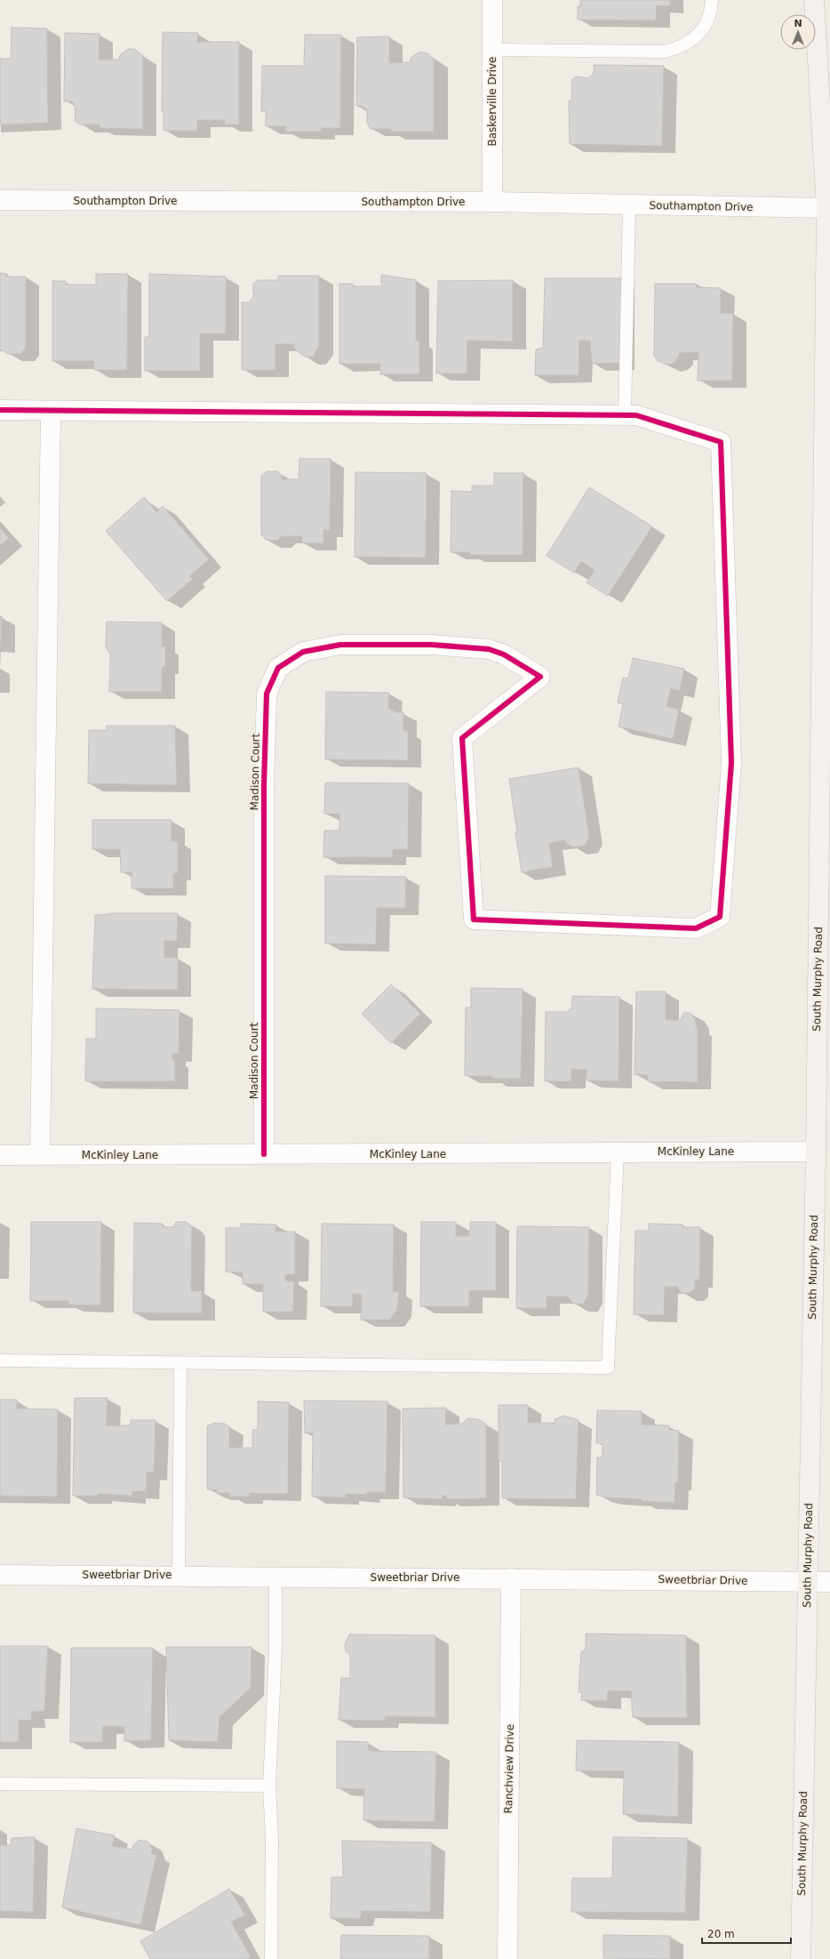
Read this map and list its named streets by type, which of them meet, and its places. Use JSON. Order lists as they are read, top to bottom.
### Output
{
  "streets": {
    "main road": ["South Murphy Road"],
    "street": [
      "Baskerville Drive",
      "Southampton Drive",
      "Madison Court",
      "McKinley Lane",
      "Sweetbriar Drive",
      "Ranchview Drive"
    ]
  },
  "crossings": [
    ["Baskerville Drive", "Southampton Drive"],
    ["Southampton Drive", "South Murphy Road"],
    ["Madison Court", "McKinley Lane"],
    ["South Murphy Road", "McKinley Lane"],
    ["South Murphy Road", "Sweetbriar Drive"],
    ["Sweetbriar Drive", "Ranchview Drive"]
  ],
  "scale_bar": "20 m",
  "north": "top"
}
